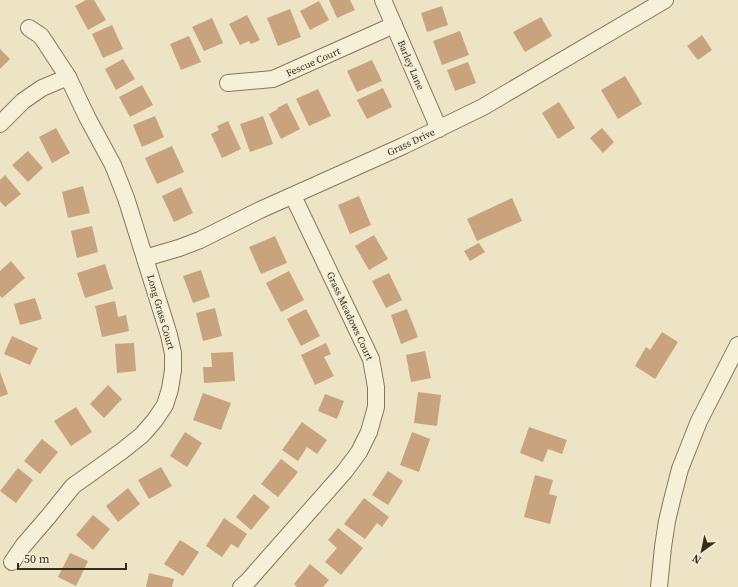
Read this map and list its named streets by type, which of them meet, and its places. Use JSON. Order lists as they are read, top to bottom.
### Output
{
  "streets": {
    "street": [
      "Fescue Court",
      "Barley Lane",
      "Grass Drive",
      "Long Grass Court",
      "Grass Meadows Court"
    ]
  },
  "crossings": [
    ["Fescue Court", "Barley Lane"],
    ["Barley Lane", "Grass Drive"],
    ["Grass Drive", "Long Grass Court"],
    ["Grass Drive", "Grass Meadows Court"]
  ],
  "scale_bar": "50 m",
  "north": "bottom left"
}
